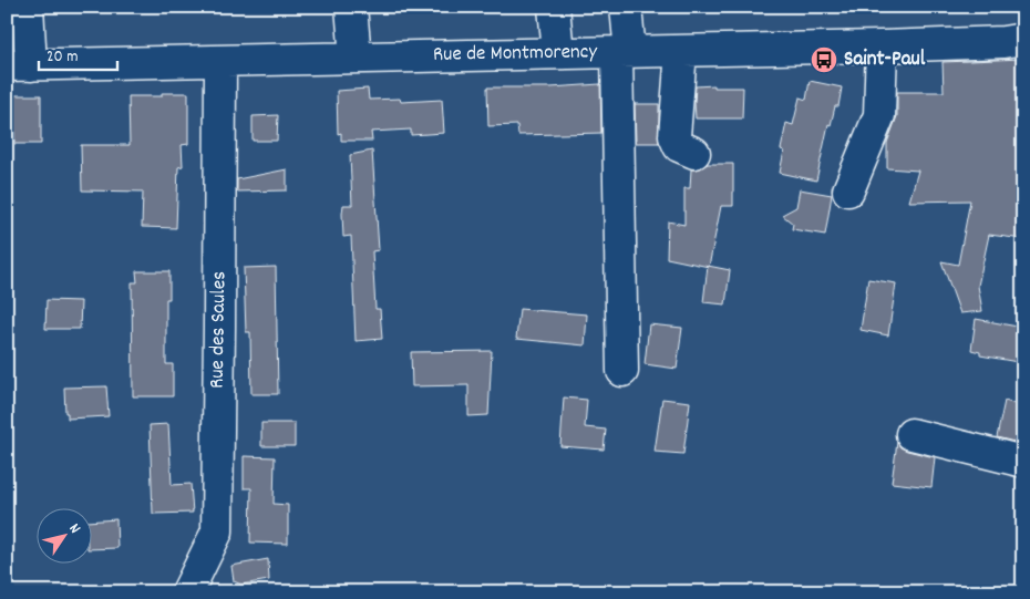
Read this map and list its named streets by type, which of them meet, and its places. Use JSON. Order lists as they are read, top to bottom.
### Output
{
  "streets": {
    "street": ["Rue de Montmorency", "Rue des Saules"]
  },
  "crossings": [
    ["Rue de Montmorency", "Rue des Saules"]
  ],
  "places": {
    "bus stop": ["Saint-Paul"]
  },
  "scale_bar": "20 m",
  "north": "top right"
}
